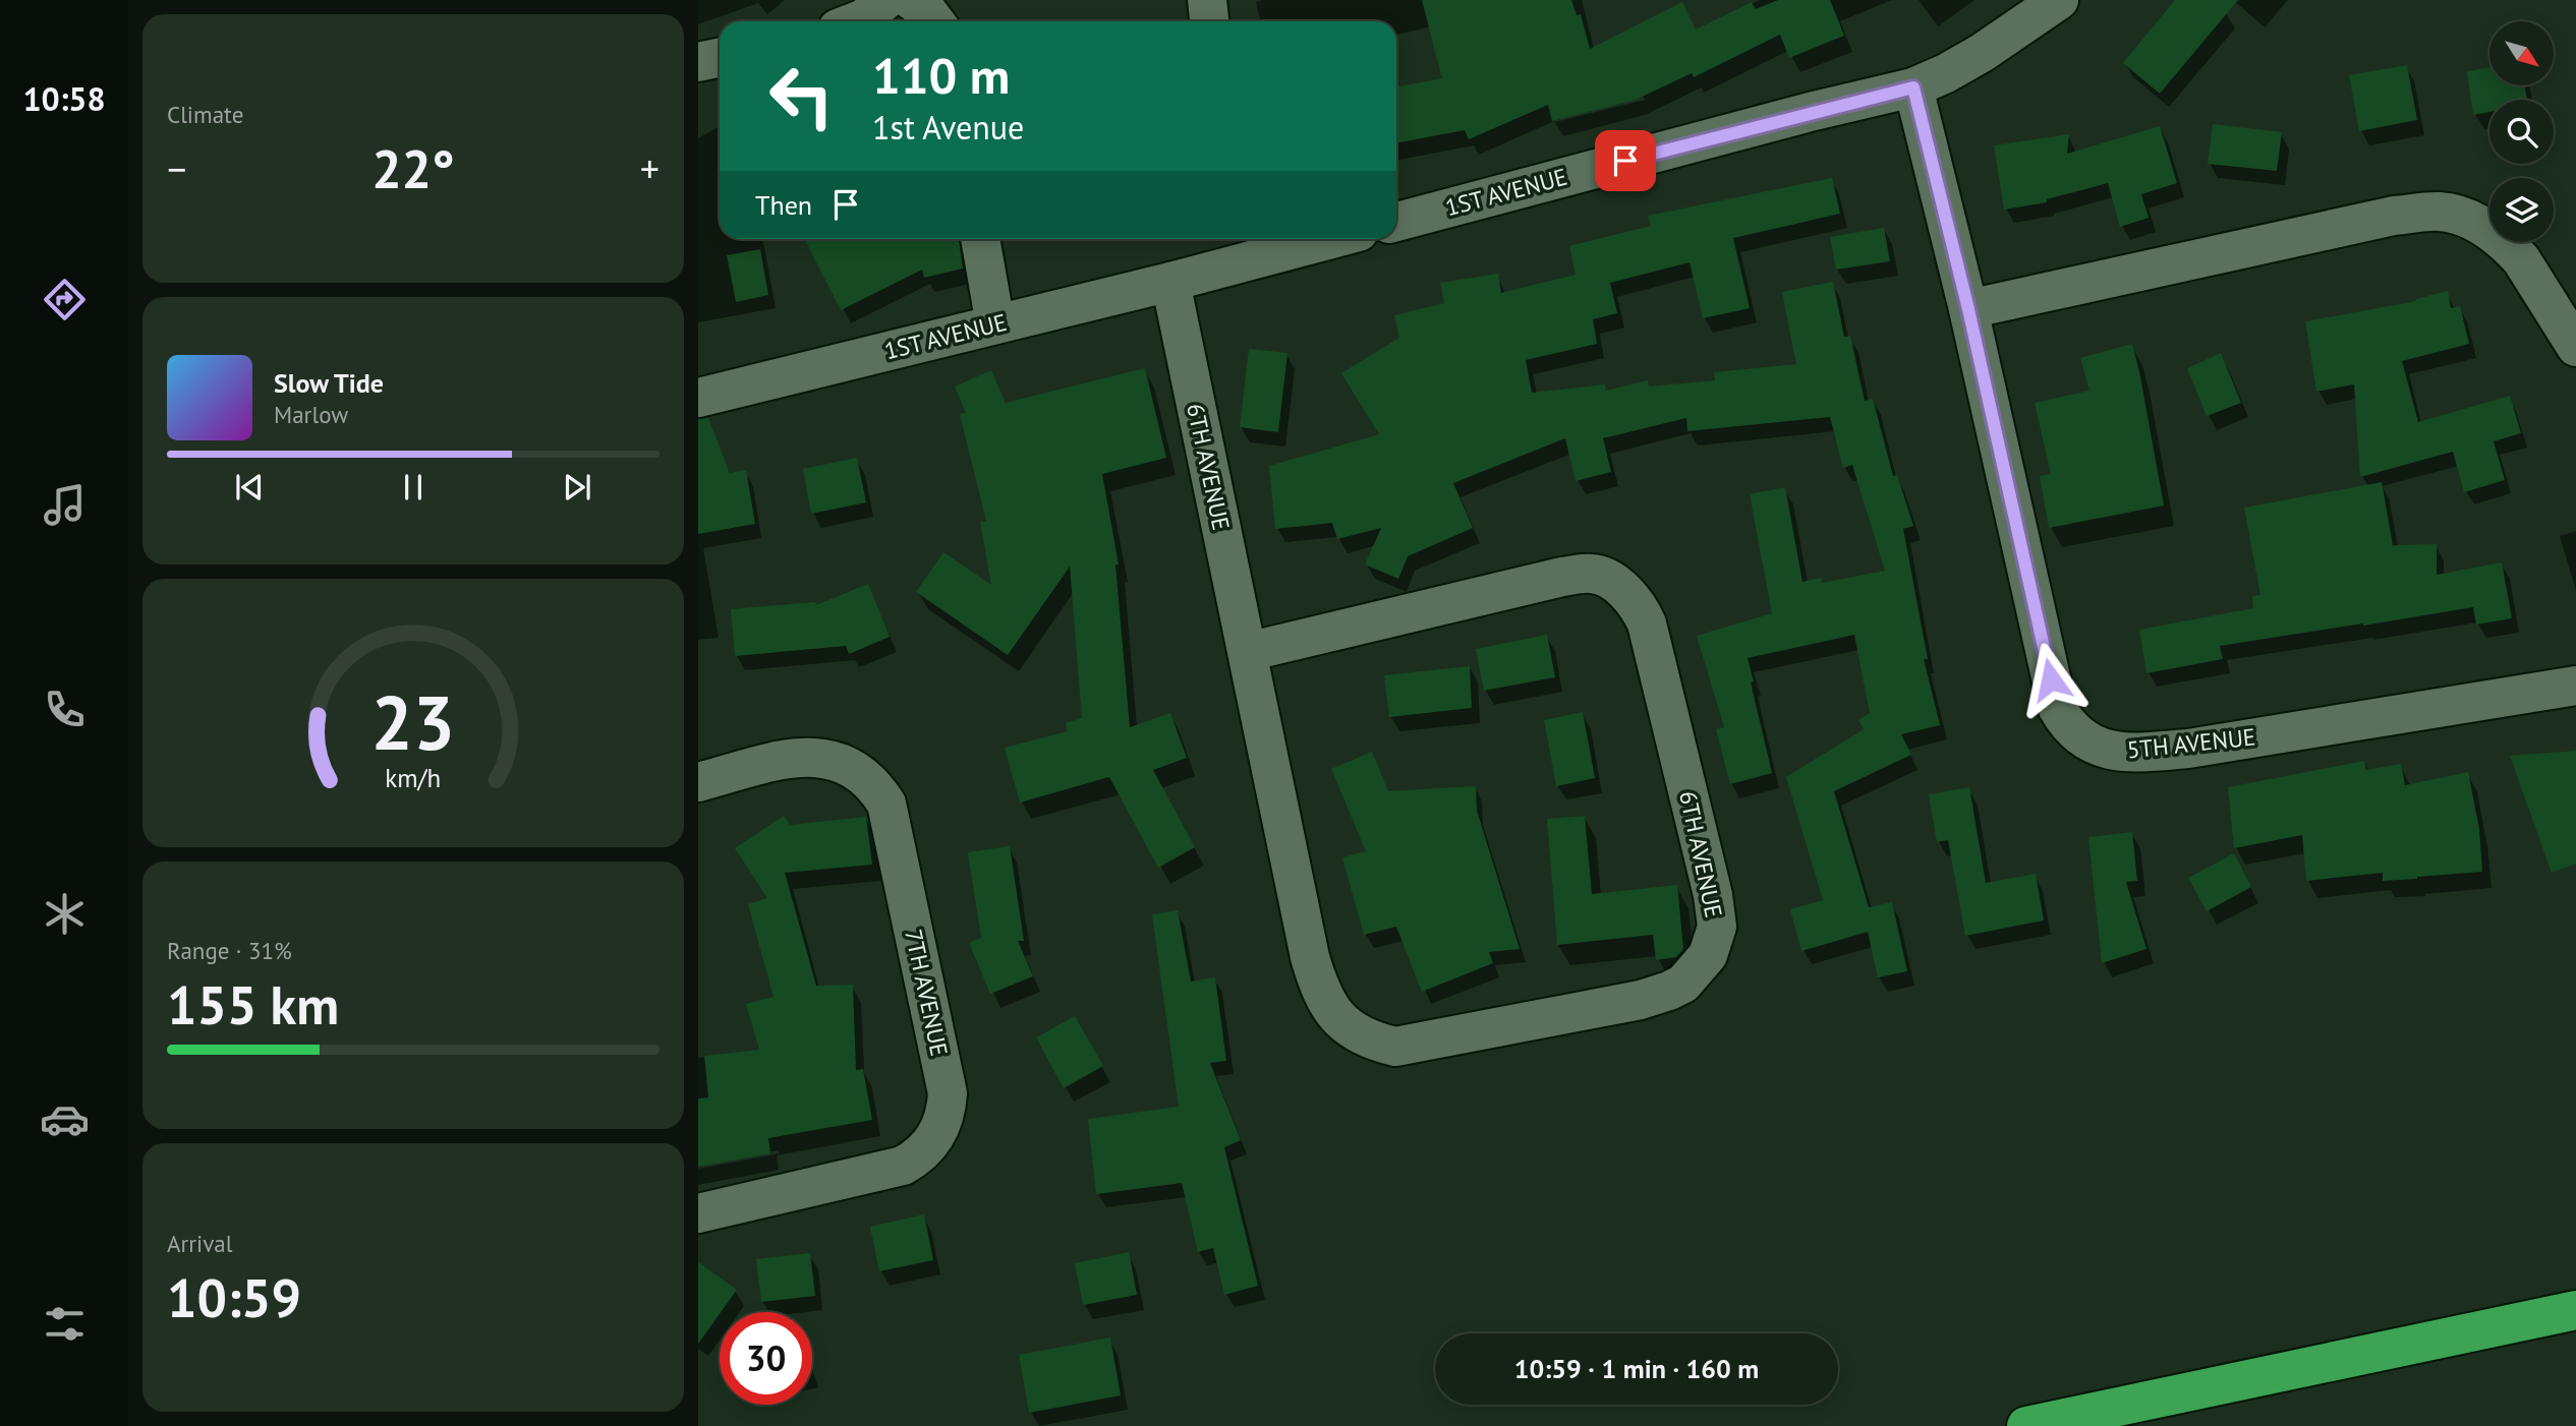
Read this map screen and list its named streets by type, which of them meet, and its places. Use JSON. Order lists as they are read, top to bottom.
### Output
{
  "streets": {
    "street": [
      "1ST AVENUE",
      "6TH AVENUE",
      "5TH AVENUE",
      "7TH AVENUE"
    ]
  },
  "crossings": [
    ["1ST AVENUE", "6TH AVENUE"],
    ["1ST AVENUE", "5TH AVENUE"]
  ],
  "north": "bottom right",
  "page": {
    "tabs": "10:58",
    "tile": [
      "Climate",
      ["Range · 31%", "155 km"],
      ["Arrival", "10:59"]
    ],
    "turn": ["110 m", "1st Avenue"],
    "heat": ["−", "22°", "+"],
    "then": "Then",
    "song": ["Slow Tide", "Marlow"],
    "limit": "30",
    "trip": "10:59 · 1 min · 160 m",
    "gauge": ["23", "km/h"]
  }
}
